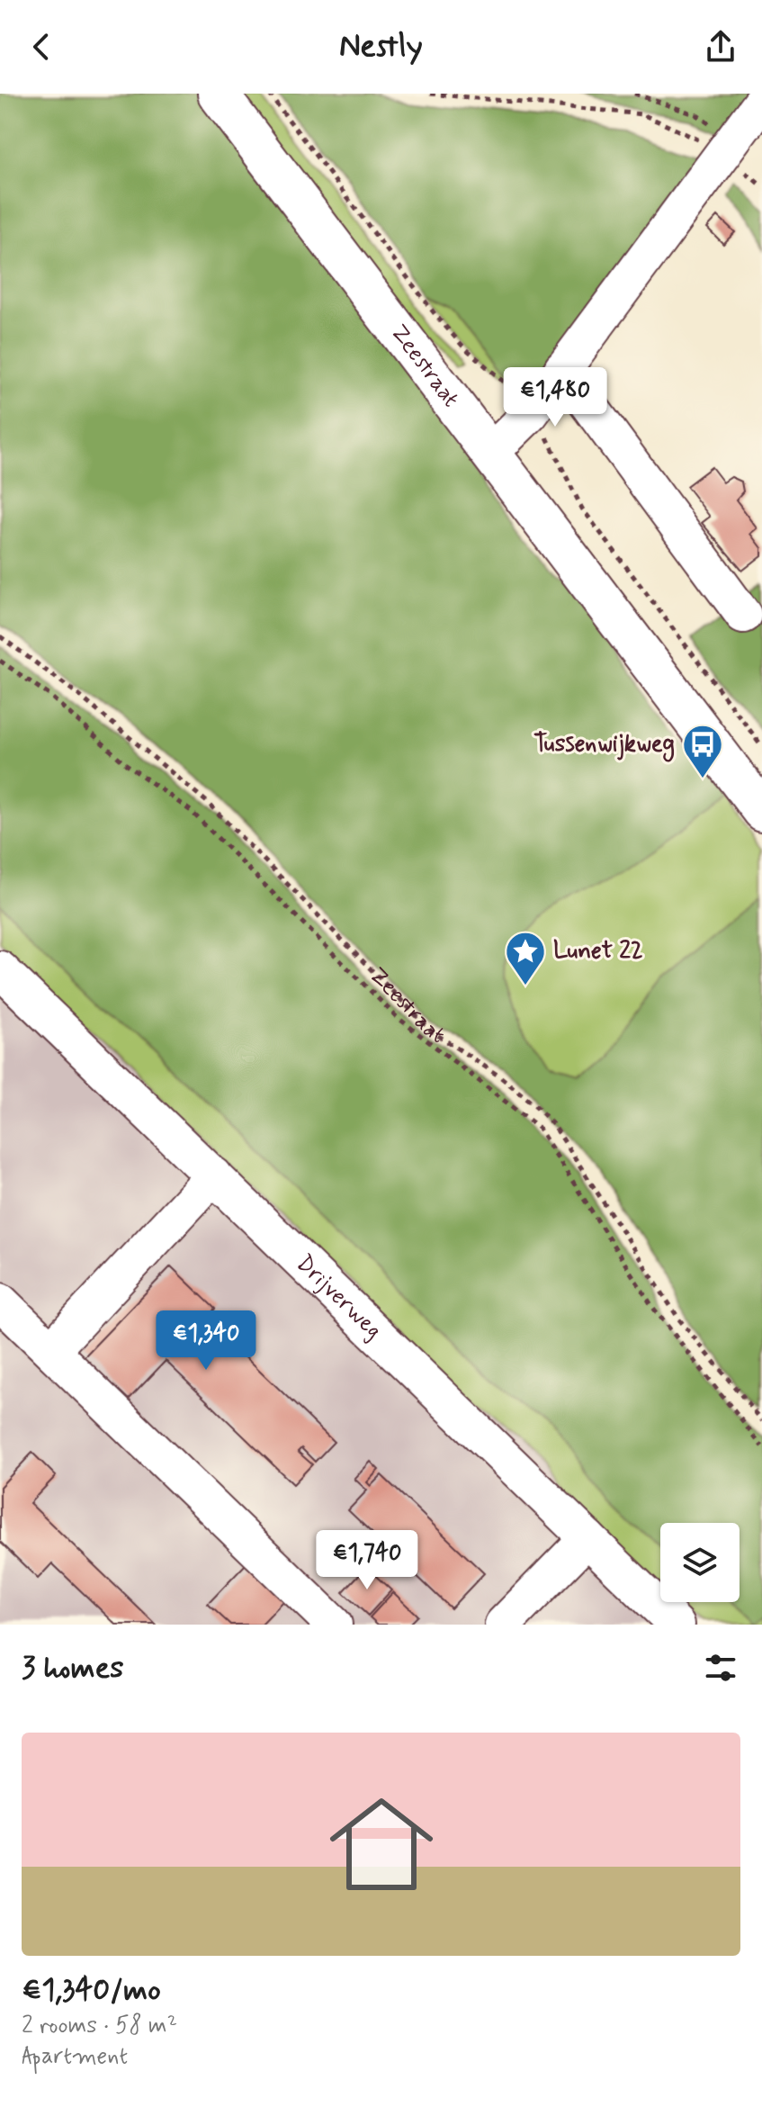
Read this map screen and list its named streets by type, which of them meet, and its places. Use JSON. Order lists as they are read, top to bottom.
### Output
{
  "streets": {
    "main road": ["Zeestraat"],
    "street": ["Drijverweg"]
  },
  "places": {
    "bus stop": ["Tussenwijkweg"],
    "place": ["Lunet 22"]
  },
  "page": {
    "header": "Nestly",
    "price": ["€1,480", "€1,340", "€1,740"],
    "heading": "3 homes",
    "list": [
      {
        "name": "€1,340/mo",
        "note": "2 rooms · 58 m² · Apartment"
      }
    ]
  }
}
